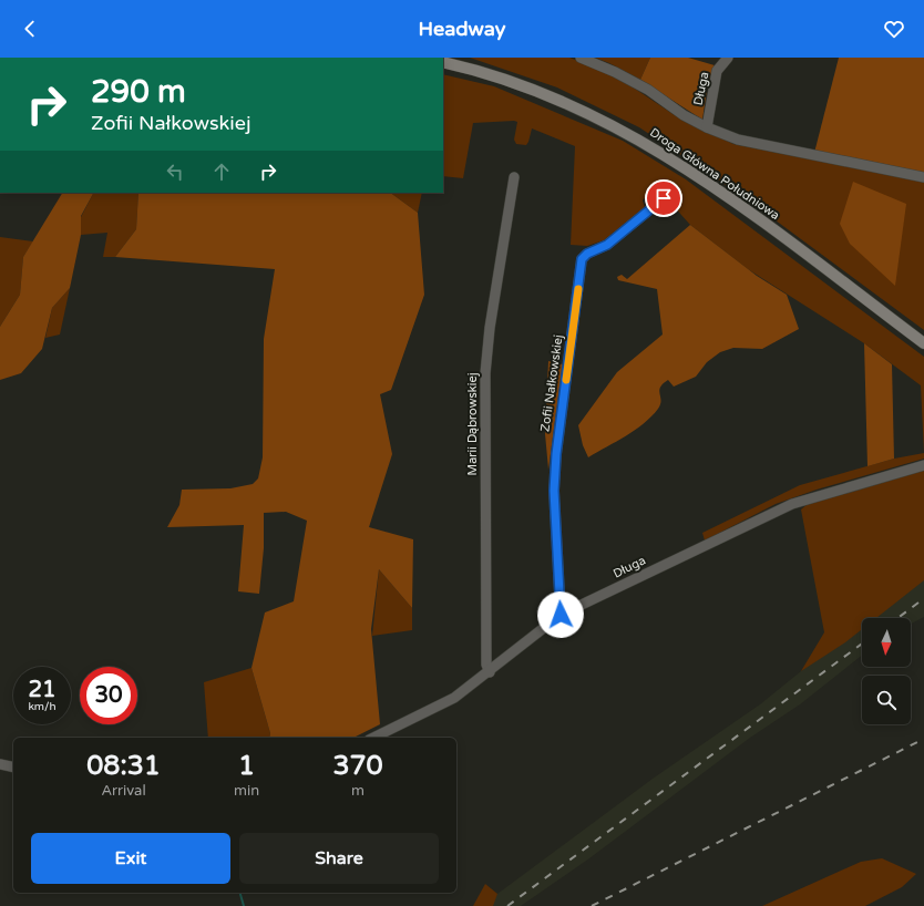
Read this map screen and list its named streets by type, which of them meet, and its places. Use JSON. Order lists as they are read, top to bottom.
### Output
{
  "streets": {
    "main road": ["Droga Główna Południowa"],
    "street": ["Długa", "Zofii Nałkowskiej", "Marii Dąbrowskiej"]
  },
  "crossings": [
    ["Długa", "Zofii Nałkowskiej"],
    ["Długa", "Marii Dąbrowskiej"]
  ],
  "north": "bottom",
  "page": {
    "header": "Headway",
    "turn": ["290 m", "Zofii Nałkowskiej"],
    "speed": "21 km/h",
    "limit": "30",
    "eta": [
      "08:31",
      "Arrival",
      "1",
      "min",
      "370",
      "m"
    ],
    "buttons": ["Exit", "Share"]
  }
}
